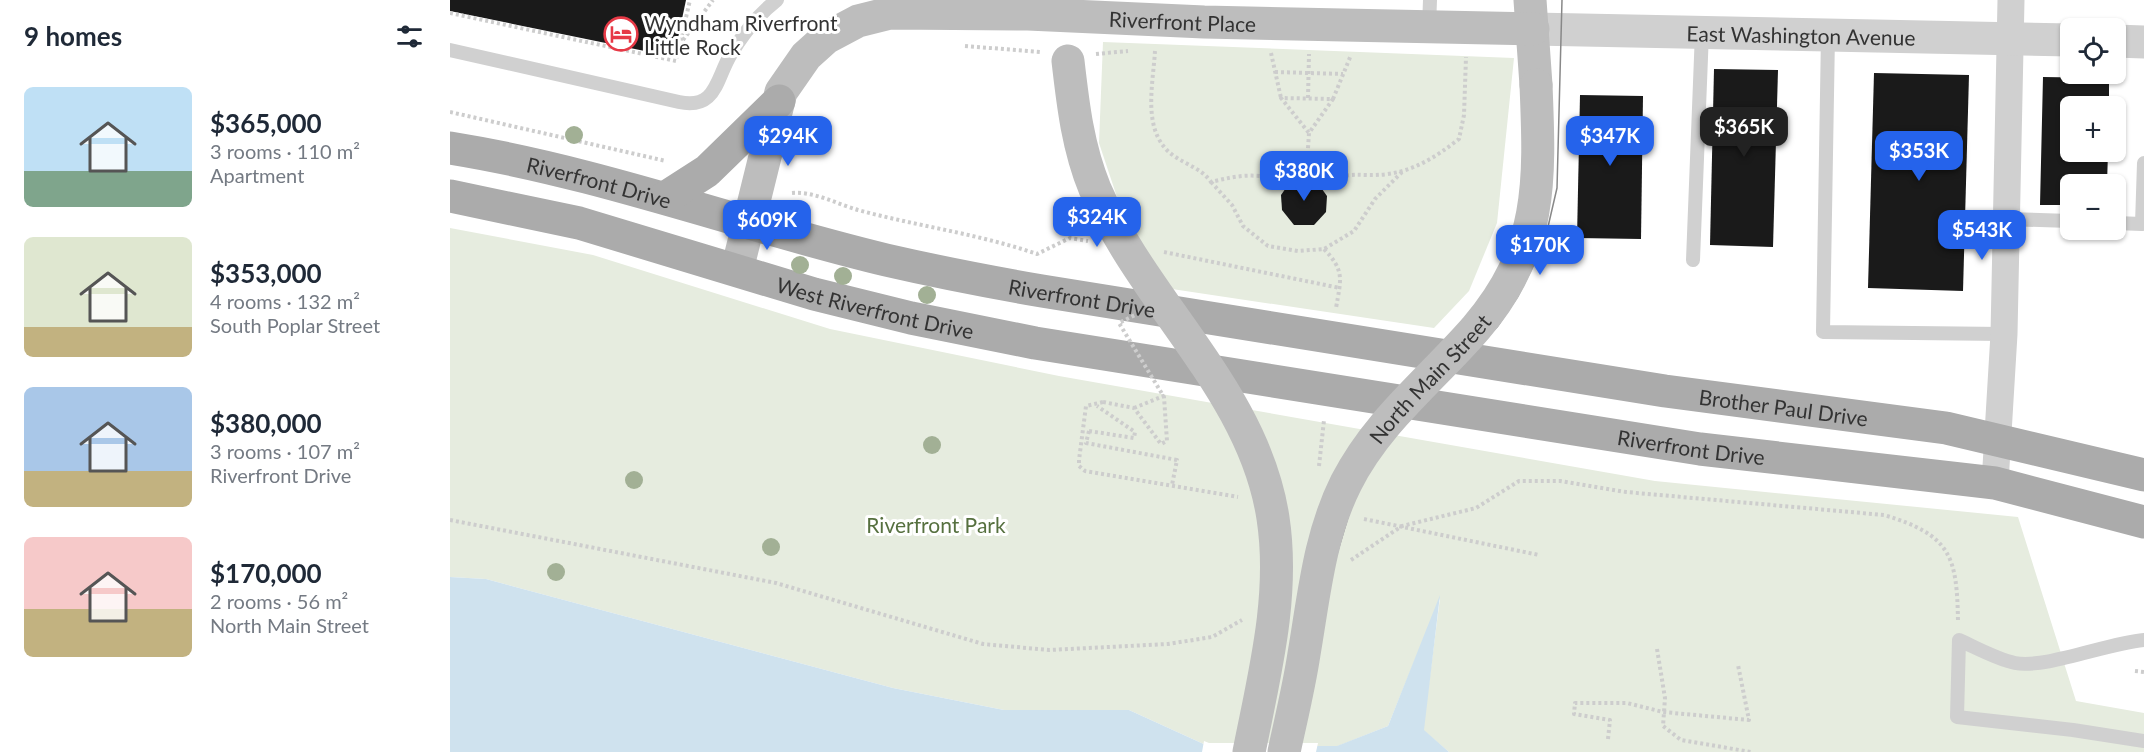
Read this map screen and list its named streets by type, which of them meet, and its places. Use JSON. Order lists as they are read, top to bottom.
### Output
{
  "streets": {
    "main road": [
      "Riverfront Place",
      "Riverfront Drive",
      "West Riverfront Drive",
      "North Main Street",
      "Brother Paul Drive"
    ],
    "street": ["East Washington Avenue"]
  },
  "crossings": [
    ["Riverfront Place", "East Washington Avenue"],
    ["Riverfront Place", "Riverfront Drive"],
    ["Riverfront Place", "North Main Street"],
    ["East Washington Avenue", "North Main Street"],
    ["Riverfront Drive", "West Riverfront Drive"],
    ["Riverfront Drive", "Brother Paul Drive"]
  ],
  "parks": ["Riverfront Park"],
  "places": {
    "hotel": ["Wyndham Riverfront Little Rock"]
  },
  "page": {
    "heading": "9 homes",
    "map_buttons": ["+", "−"],
    "list": [
      {
        "name": "$365,000",
        "note": "3 rooms · 110 m² · Apartment"
      },
      {
        "name": "$353,000",
        "note": "4 rooms · 132 m² · South Poplar Street"
      },
      {
        "name": "$380,000",
        "note": "3 rooms · 107 m² · Riverfront Drive"
      },
      {
        "name": "$170,000",
        "note": "2 rooms · 56 m² · North Main Street"
      }
    ],
    "price": [
      "$365K",
      "$294K",
      "$347K",
      "$353K",
      "$380K",
      "$324K",
      "$609K",
      "$543K",
      "$170K"
    ]
  }
}
